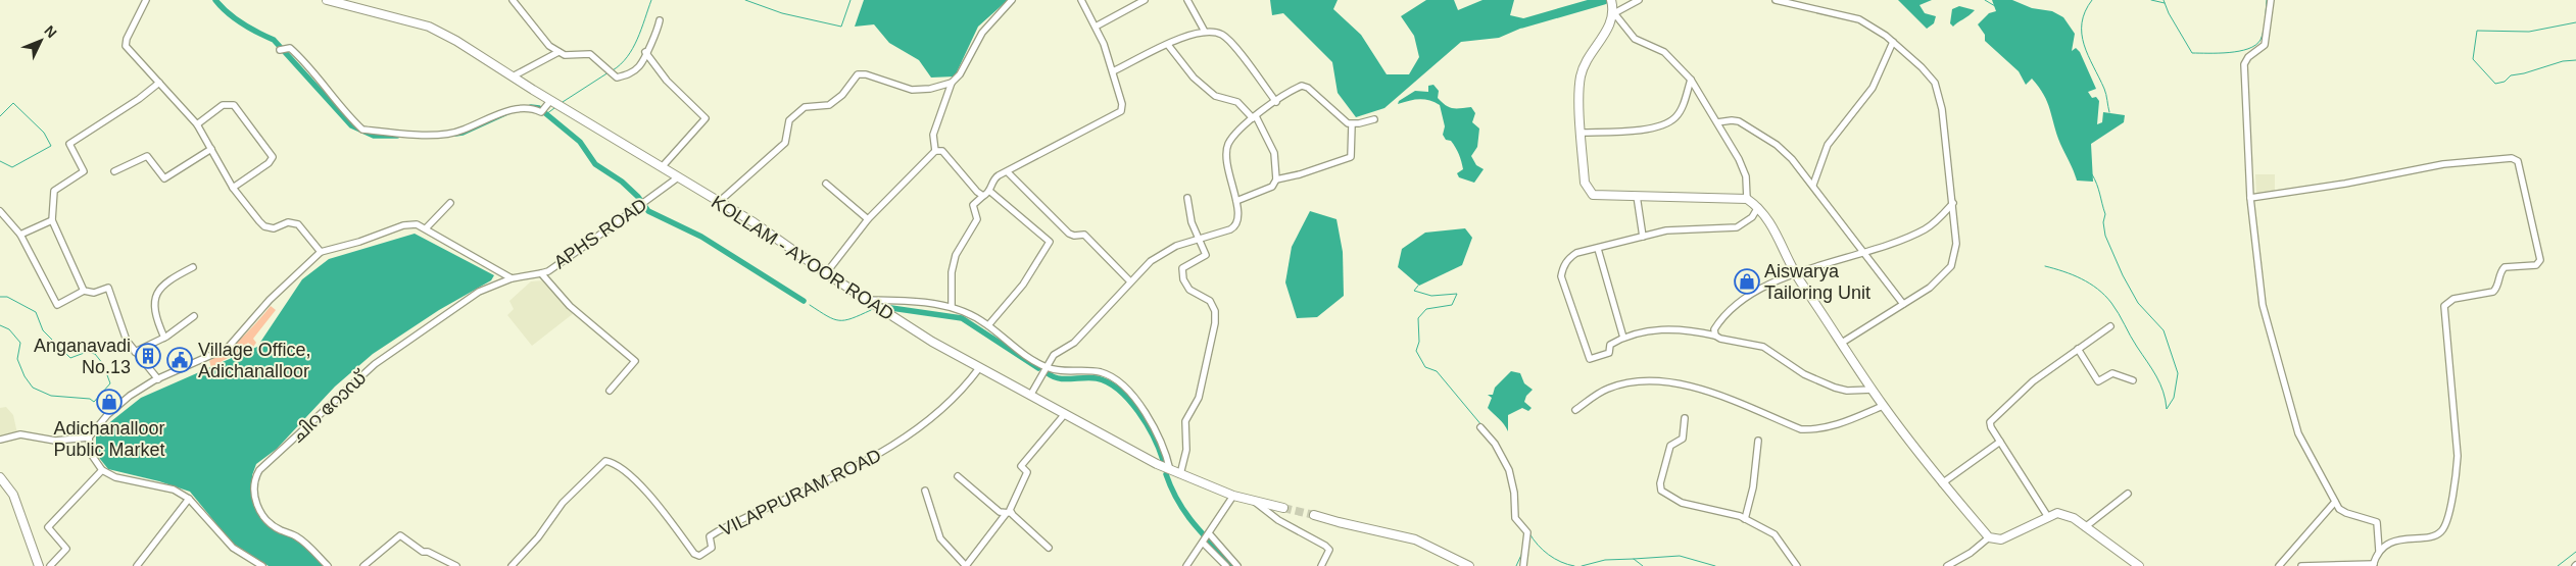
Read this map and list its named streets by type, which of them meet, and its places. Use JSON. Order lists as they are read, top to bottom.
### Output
{
  "streets": {
    "main road": ["KOLLAM - AYOOR ROAD"],
    "street": ["APHS ROAD", "ചിറ റോഡ്", "VILAPPURAM ROAD"]
  },
  "crossings": [
    ["APHS ROAD", "KOLLAM - AYOOR ROAD"],
    ["APHS ROAD", "ചിറ റോഡ്"],
    ["KOLLAM - AYOOR ROAD", "VILAPPURAM ROAD"]
  ],
  "places": {
    "shop": ["Aiswarya Tailoring Unit", "Adichanalloor Public Market"],
    "building": ["Anganavadi No.13"],
    "public building": ["Village Office, Adichanalloor"]
  },
  "north": "top right"
}
